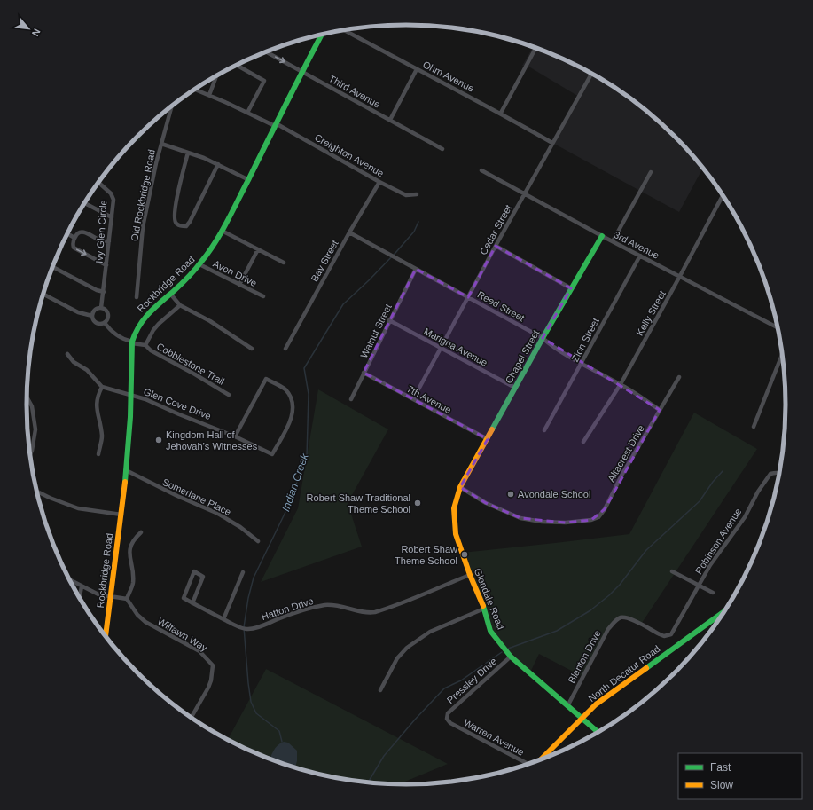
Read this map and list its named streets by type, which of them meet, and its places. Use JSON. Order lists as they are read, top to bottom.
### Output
{
  "streets": {
    "street": [
      "Ohm Avenue",
      "Third Avenue",
      "Creighton Avenue",
      "Old Rockbridge Road",
      "Cedar Street",
      "Ivy Glen Circle",
      "3rd Avenue",
      "Bay Street",
      "Avon Drive",
      "Rockbridge Road",
      "Reed Street",
      "Kelly Street",
      "Walnut Street",
      "Zion Street",
      "Marigna Avenue",
      "Chapel Street",
      "Cobblestone Trail",
      "7th Avenue",
      "Glen Cove Drive",
      "Altacrest Drive",
      "Somerlane Place",
      "Robinson Avenue",
      "Glendale Road",
      "Hatton Drive",
      "Wilfawn Way",
      "Blanton Drive",
      "North Decatur Road",
      "Pressley Drive",
      "Warren Avenue"
    ]
  },
  "crossings": [
    ["Ohm Avenue", "Cedar Street"],
    ["Third Avenue", "Rockbridge Road"],
    ["Creighton Avenue", "Bay Street"],
    ["Creighton Avenue", "Rockbridge Road"],
    ["Cedar Street", "3rd Avenue"],
    ["Cedar Street", "Reed Street"],
    ["Cedar Street", "Marigna Avenue"],
    ["Cedar Street", "7th Avenue"],
    ["3rd Avenue", "Kelly Street"],
    ["3rd Avenue", "Zion Street"],
    ["3rd Avenue", "Chapel Street"],
    ["Bay Street", "Reed Street"],
    ["Avon Drive", "Rockbridge Road"],
    ["Rockbridge Road", "Cobblestone Trail"],
    ["Rockbridge Road", "Glen Cove Drive"],
    ["Rockbridge Road", "Somerlane Place"],
    ["Reed Street", "Kelly Street"],
    ["Reed Street", "Walnut Street"],
    ["Reed Street", "Zion Street"],
    ["Reed Street", "Chapel Street"],
    ["Reed Street", "Altacrest Drive"],
    ["Walnut Street", "Marigna Avenue"],
    ["Walnut Street", "7th Avenue"],
    ["Marigna Avenue", "Chapel Street"],
    ["Chapel Street", "7th Avenue"],
    ["Chapel Street", "Altacrest Drive"],
    ["Chapel Street", "Glendale Road"],
    ["Altacrest Drive", "Glendale Road"],
    ["Robinson Avenue", "Blanton Drive"],
    ["Glendale Road", "Hatton Drive"],
    ["Glendale Road", "Blanton Drive"],
    ["Glendale Road", "North Decatur Road"],
    ["Glendale Road", "Pressley Drive"],
    ["Pressley Drive", "Warren Avenue"]
  ],
  "water": ["Indian Creek"],
  "places": [
    "Kingdom Hall of Jehovah’s Witnesses",
    "Avondale School",
    "Robert Shaw Traditional Theme School",
    "Robert Shaw Theme School"
  ],
  "legend": ["Fast", "Slow"],
  "north": "bottom right"
}
